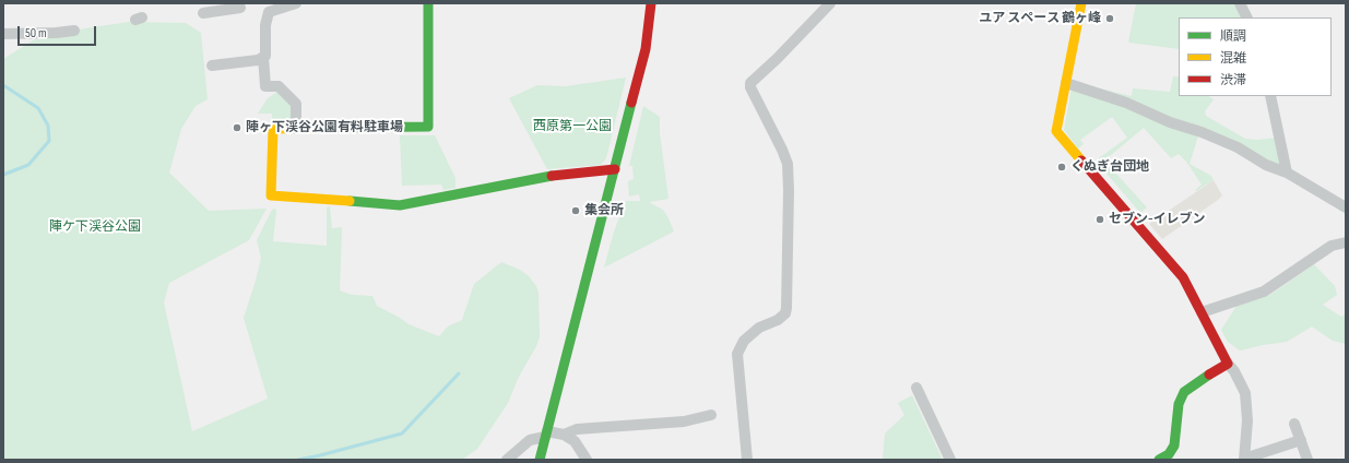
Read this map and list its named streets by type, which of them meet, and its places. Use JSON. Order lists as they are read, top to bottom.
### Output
{
  "parks": ["西原第一公園", "陣ケ下渓谷公園"],
  "places": [
    "ユア スペース 鶴ヶ峰",
    "陣ヶ下渓谷公園有料駐車場",
    "くぬぎ台団地",
    "集会所",
    "セブン-イレブン"
  ],
  "legend": ["順調", "混雑", "渋滞"],
  "scale_bar": "50 m"
}
